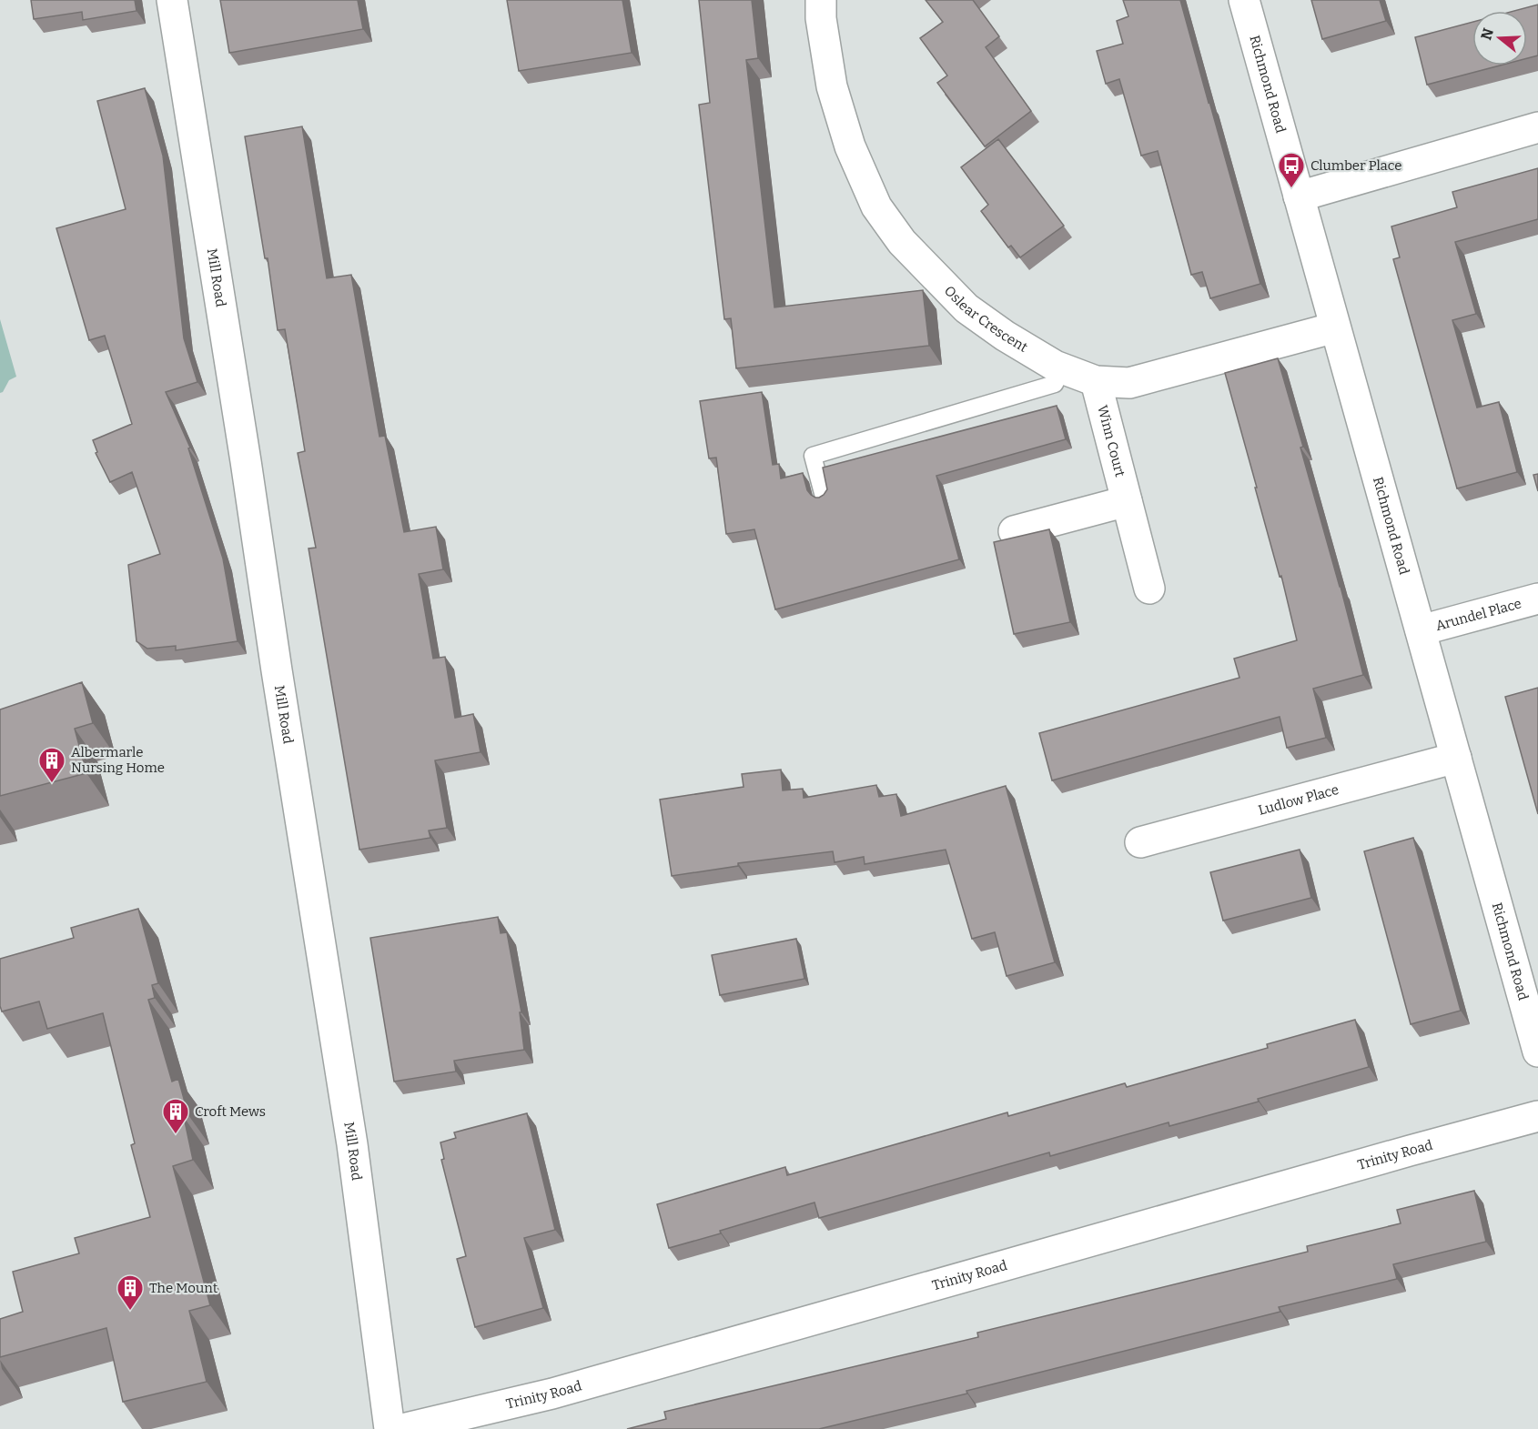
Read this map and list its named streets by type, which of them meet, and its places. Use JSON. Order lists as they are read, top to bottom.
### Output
{
  "streets": {
    "street": [
      "Richmond Road",
      "Mill Road",
      "Oslear Crescent",
      "Winn Court",
      "Arundel Place",
      "Ludlow Place",
      "Trinity Road"
    ]
  },
  "crossings": [
    ["Richmond Road", "Oslear Crescent"],
    ["Richmond Road", "Arundel Place"],
    ["Richmond Road", "Ludlow Place"],
    ["Oslear Crescent", "Winn Court"]
  ],
  "places": {
    "bus stop": ["Clumber Place"],
    "building": ["Albermarle Nursing Home", "Croft Mews", "The Mount"]
  },
  "north": "left"
}
